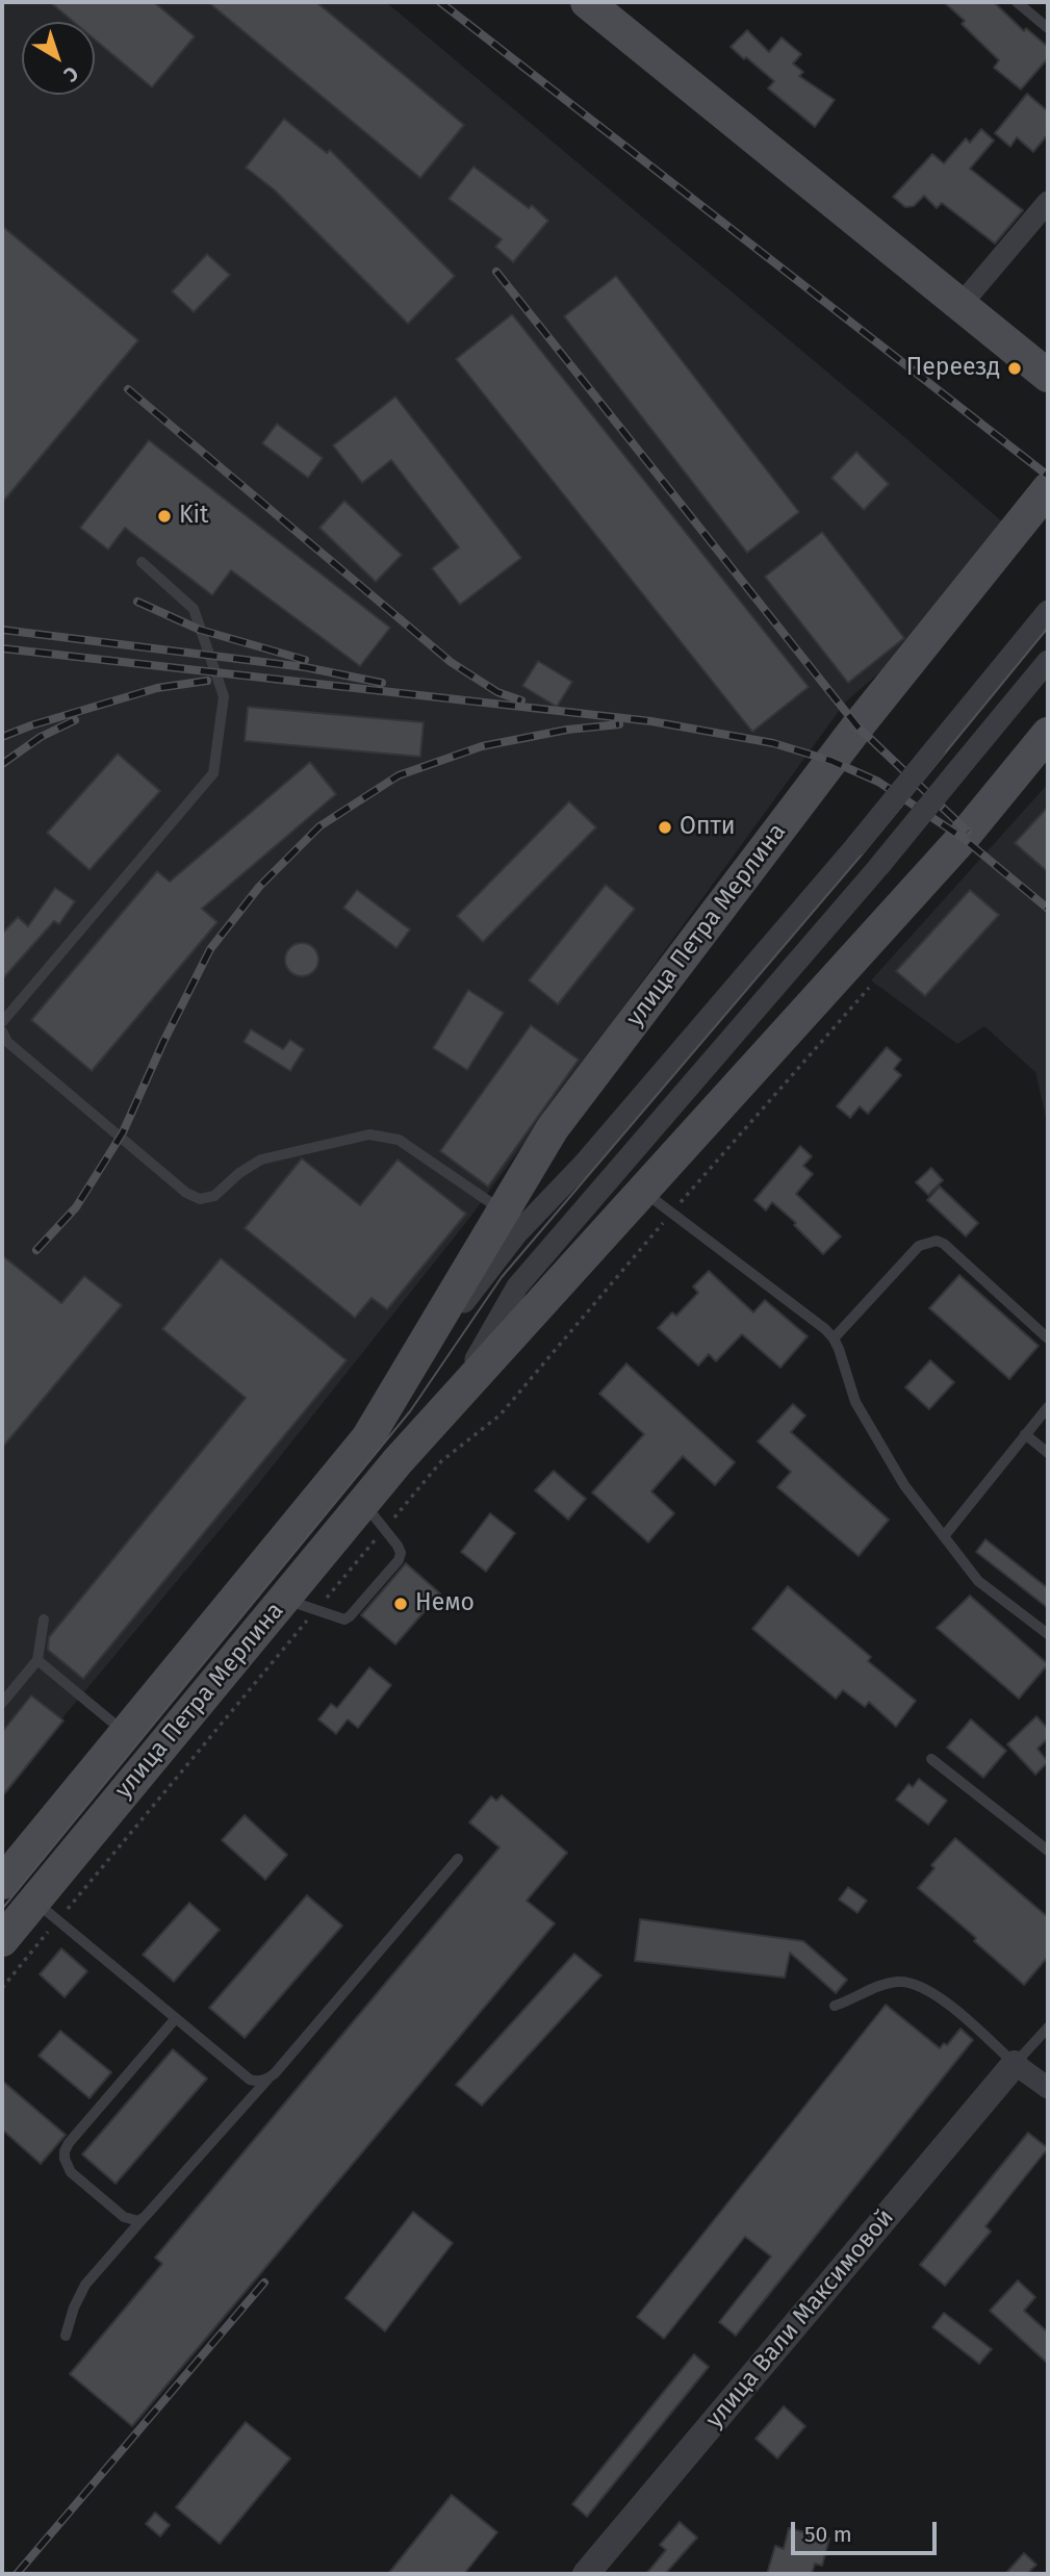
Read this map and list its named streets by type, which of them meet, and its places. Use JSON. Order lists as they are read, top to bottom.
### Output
{
  "streets": {
    "main road": ["улица Петра Мерлина"],
    "street": ["улица Вали Максимовой"]
  },
  "places": [
    "Переезд",
    "Kit",
    "Опти",
    "Немо"
  ],
  "scale_bar": "50 m",
  "north": "bottom right"
}
